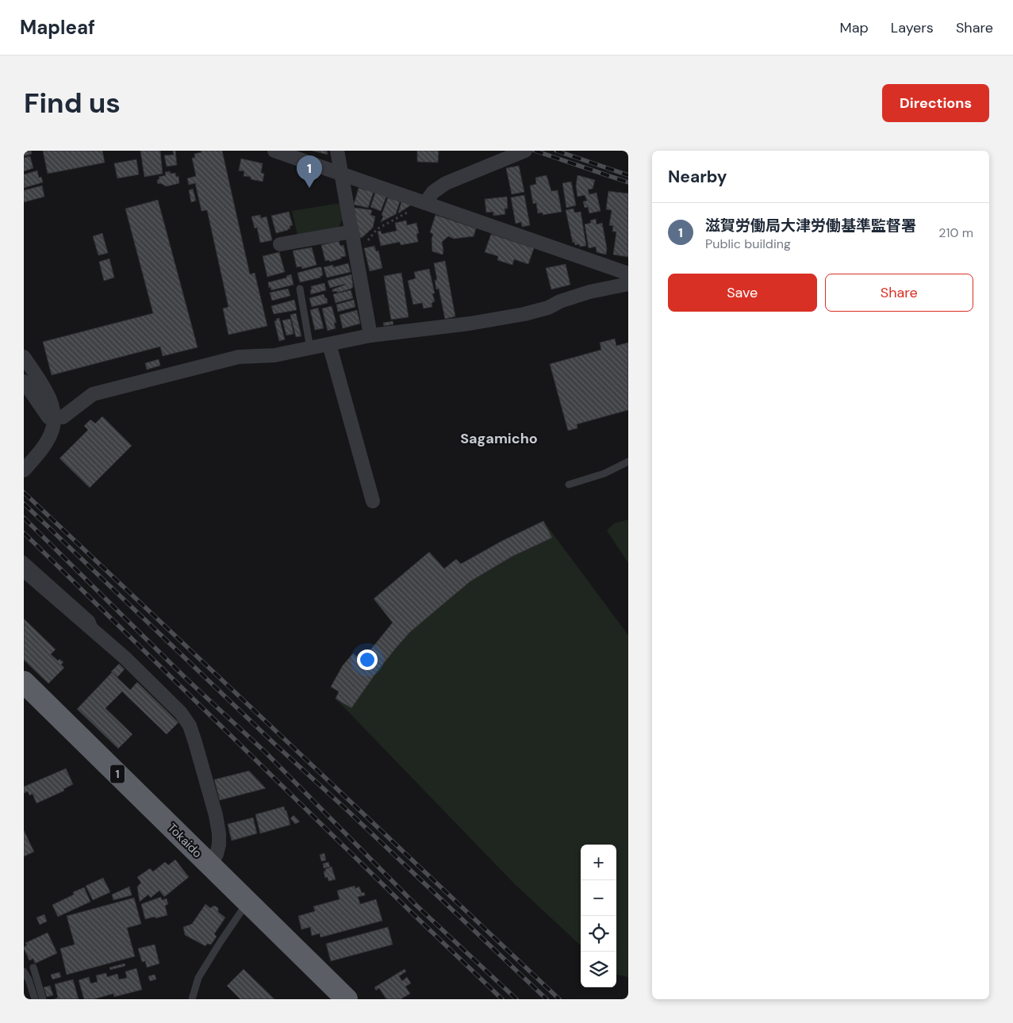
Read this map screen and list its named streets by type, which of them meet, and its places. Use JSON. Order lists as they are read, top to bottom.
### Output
{
  "streets": {
    "highway": ["1", "Tokaido"]
  },
  "districts": ["Sagamicho"],
  "page": {
    "header": "Mapleaf",
    "nav": ["Map", "Layers", "Share"],
    "buttons": [
      "Directions",
      ["Save", "Share"]
    ],
    "title": "Find us",
    "heading": "Nearby",
    "pins": "1",
    "list": [
      {
        "mark": "1",
        "name": "滋賀労働局大津労働基準監督署",
        "note": "Public building",
        "value": "210 m"
      }
    ],
    "map_buttons": ["+", "−"]
  }
}
